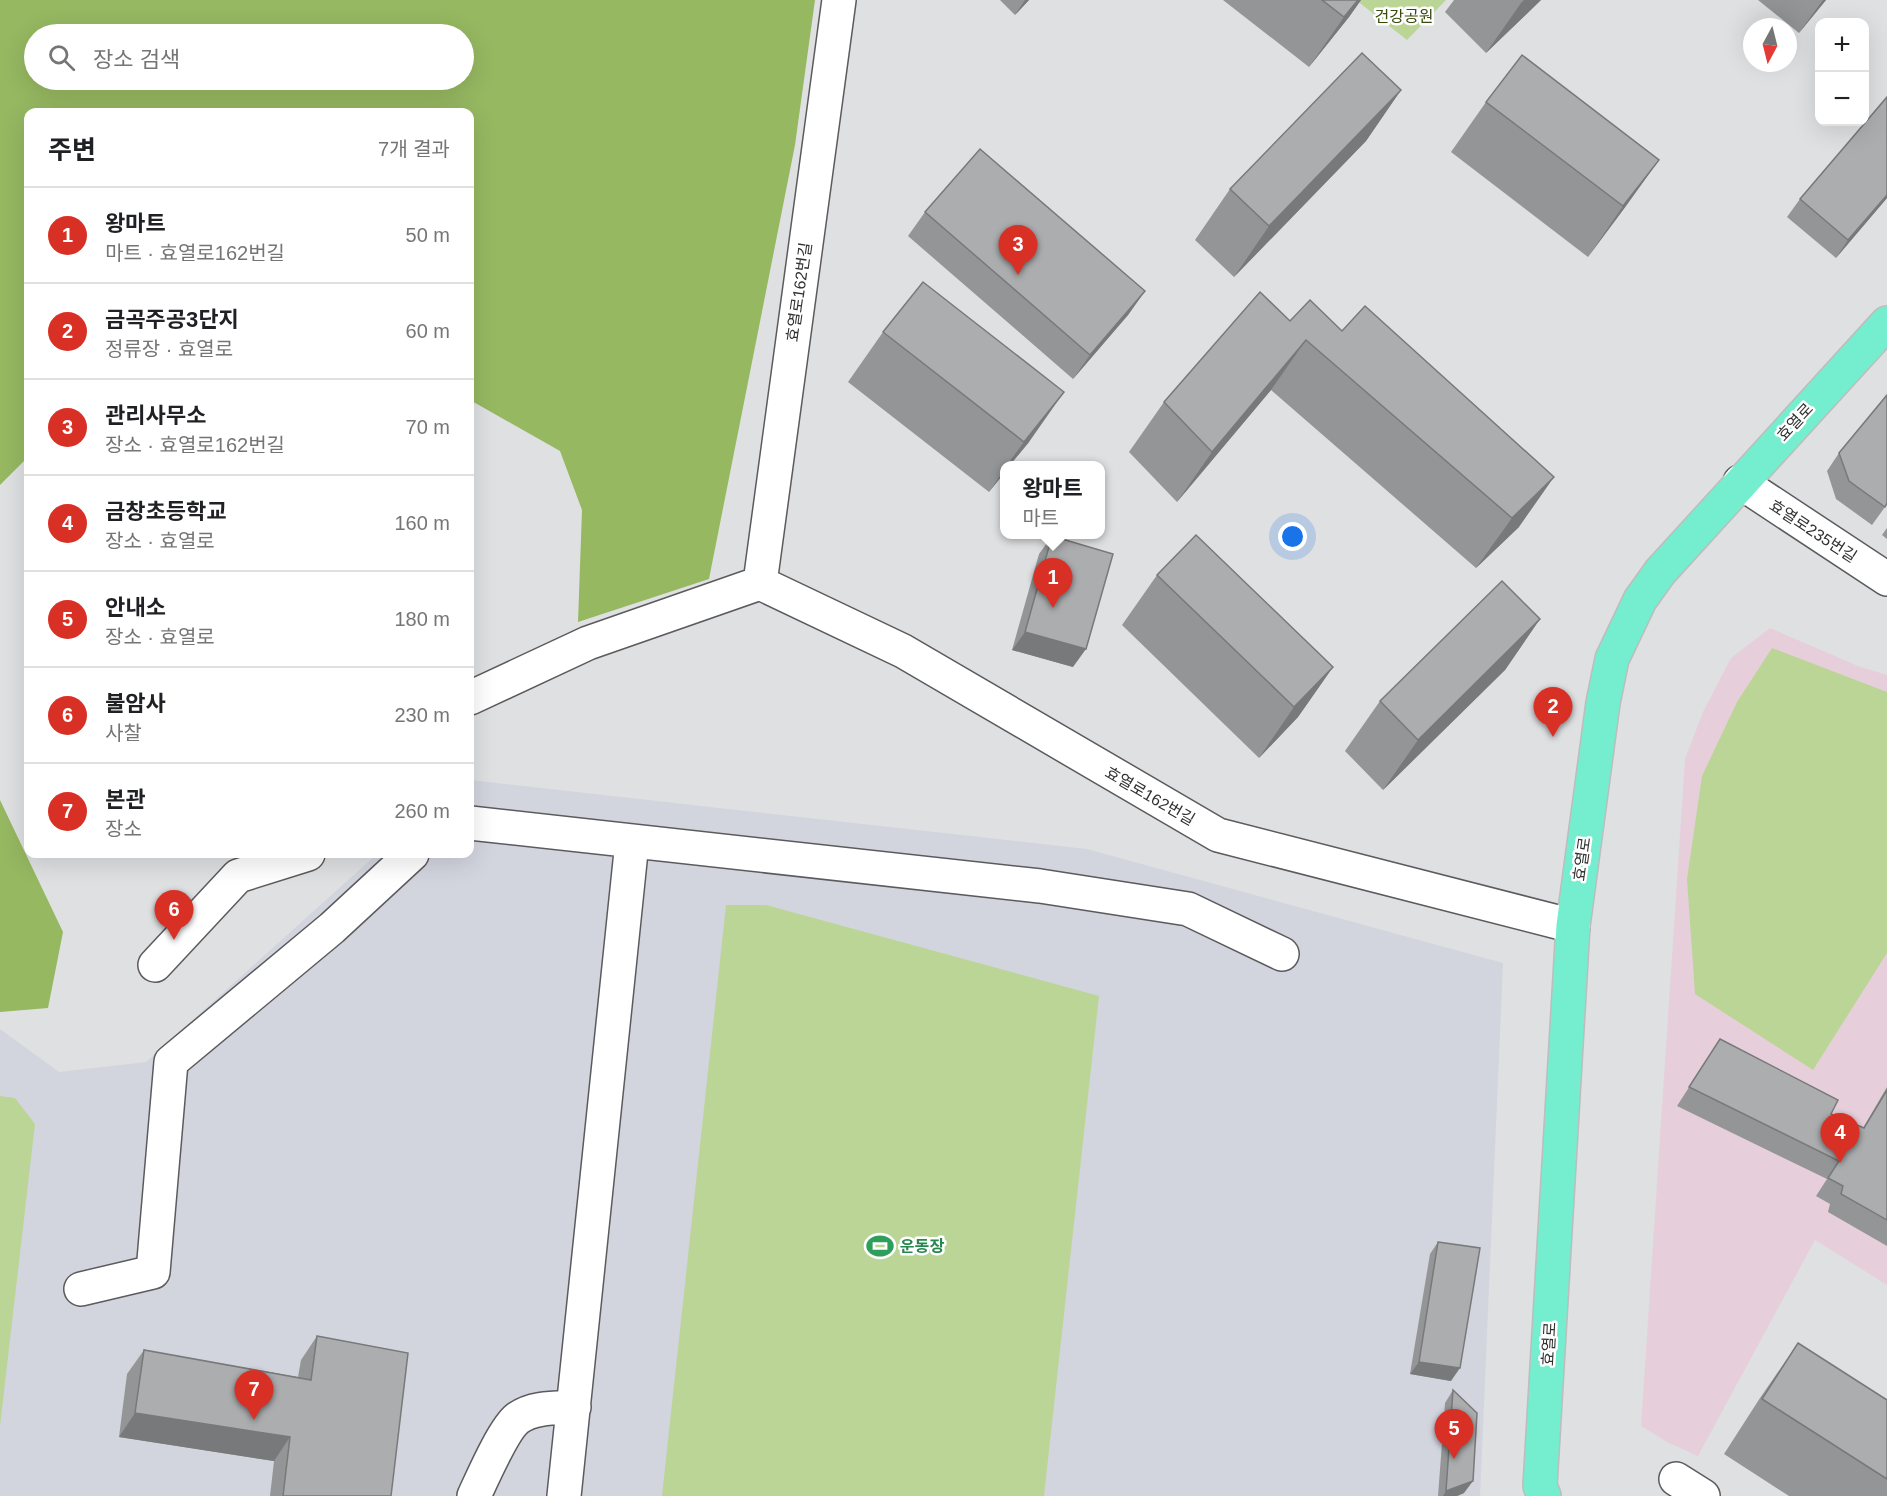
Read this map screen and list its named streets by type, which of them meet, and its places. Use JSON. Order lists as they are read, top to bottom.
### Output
{
  "streets": {
    "main road": ["효열로"],
    "street": ["효열로162번길", "효열로235번길"]
  },
  "crossings": [
    ["효열로162번길", "효열로"],
    ["효열로", "효열로235번길"]
  ],
  "parks": ["건강공원"],
  "places": {
    "sports": ["운동장"]
  },
  "north": "bottom",
  "page": {
    "map_buttons": ["+", "−"],
    "search": "장소 검색",
    "heading": ["주변", "7개 결과"],
    "list": [
      {
        "mark": "1",
        "name": "왕마트",
        "note": "마트 · 효열로162번길",
        "value": "50 m"
      },
      {
        "mark": "2",
        "name": "금곡주공3단지",
        "note": "정류장 · 효열로",
        "value": "60 m"
      },
      {
        "mark": "3",
        "name": "관리사무소",
        "note": "장소 · 효열로162번길",
        "value": "70 m"
      },
      {
        "mark": "4",
        "name": "금창초등학교",
        "note": "장소 · 효열로",
        "value": "160 m"
      },
      {
        "mark": "5",
        "name": "안내소",
        "note": "장소 · 효열로",
        "value": "180 m"
      },
      {
        "mark": "6",
        "name": "불암사",
        "note": "사찰",
        "value": "230 m"
      },
      {
        "mark": "7",
        "name": "본관",
        "note": "장소",
        "value": "260 m"
      }
    ],
    "pins": [
      "3",
      "1",
      "2",
      "6",
      "4",
      "7",
      "5"
    ],
    "popup": ["왕마트", "마트"]
  }
}
